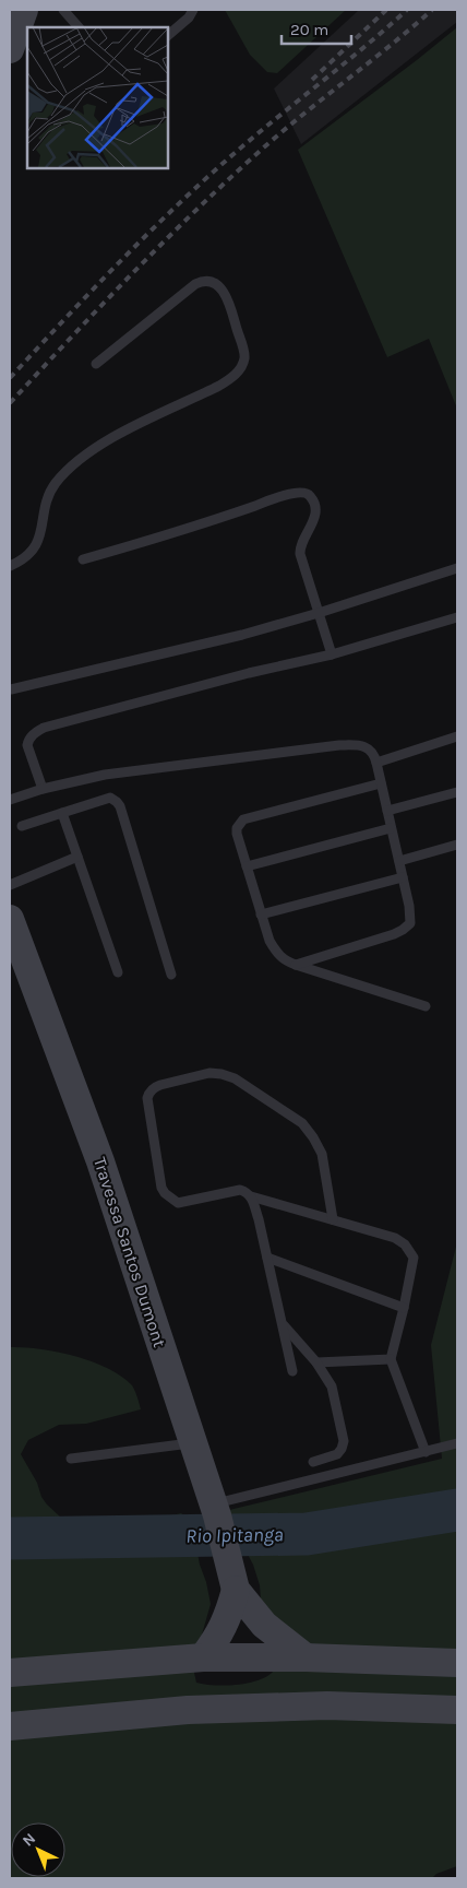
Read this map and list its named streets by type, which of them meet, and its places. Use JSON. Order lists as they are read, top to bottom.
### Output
{
  "streets": {
    "main road": ["Travessa Santos Dumont"]
  },
  "water": ["Rio Ipitanga"],
  "scale_bar": "20 m",
  "north": "top left"
}
